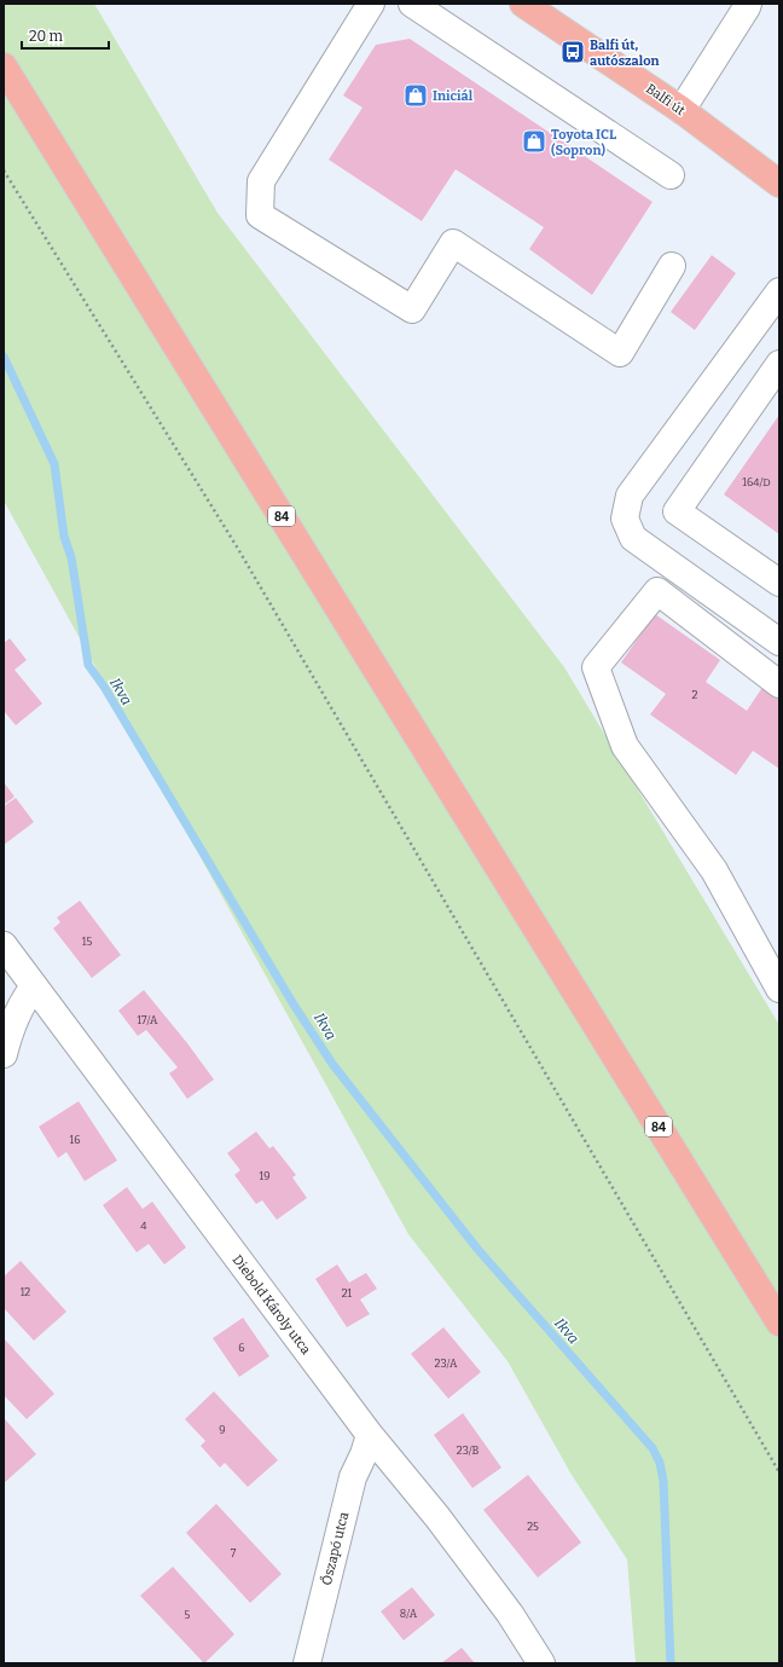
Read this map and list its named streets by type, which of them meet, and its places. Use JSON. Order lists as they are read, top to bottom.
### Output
{
  "streets": {
    "main road": ["Balfi út", "84"],
    "street": ["Diebold Károly utca", "Őszapó utca"]
  },
  "crossings": [
    ["Diebold Károly utca", "Őszapó utca"]
  ],
  "water": ["Ikva"],
  "places": {
    "bus stop": ["Balfi út, autószalon"],
    "shop": ["Iniciál", "Toyota ICL (Sopron)"]
  },
  "house_numbers": [
    "164/D",
    "2",
    "15",
    "17/A",
    "16",
    "19",
    "4",
    "12",
    "21",
    "6",
    "23/A",
    "9",
    "23/B",
    "25",
    "7",
    "8/A",
    "5"
  ],
  "scale_bar": "20 m"
}
